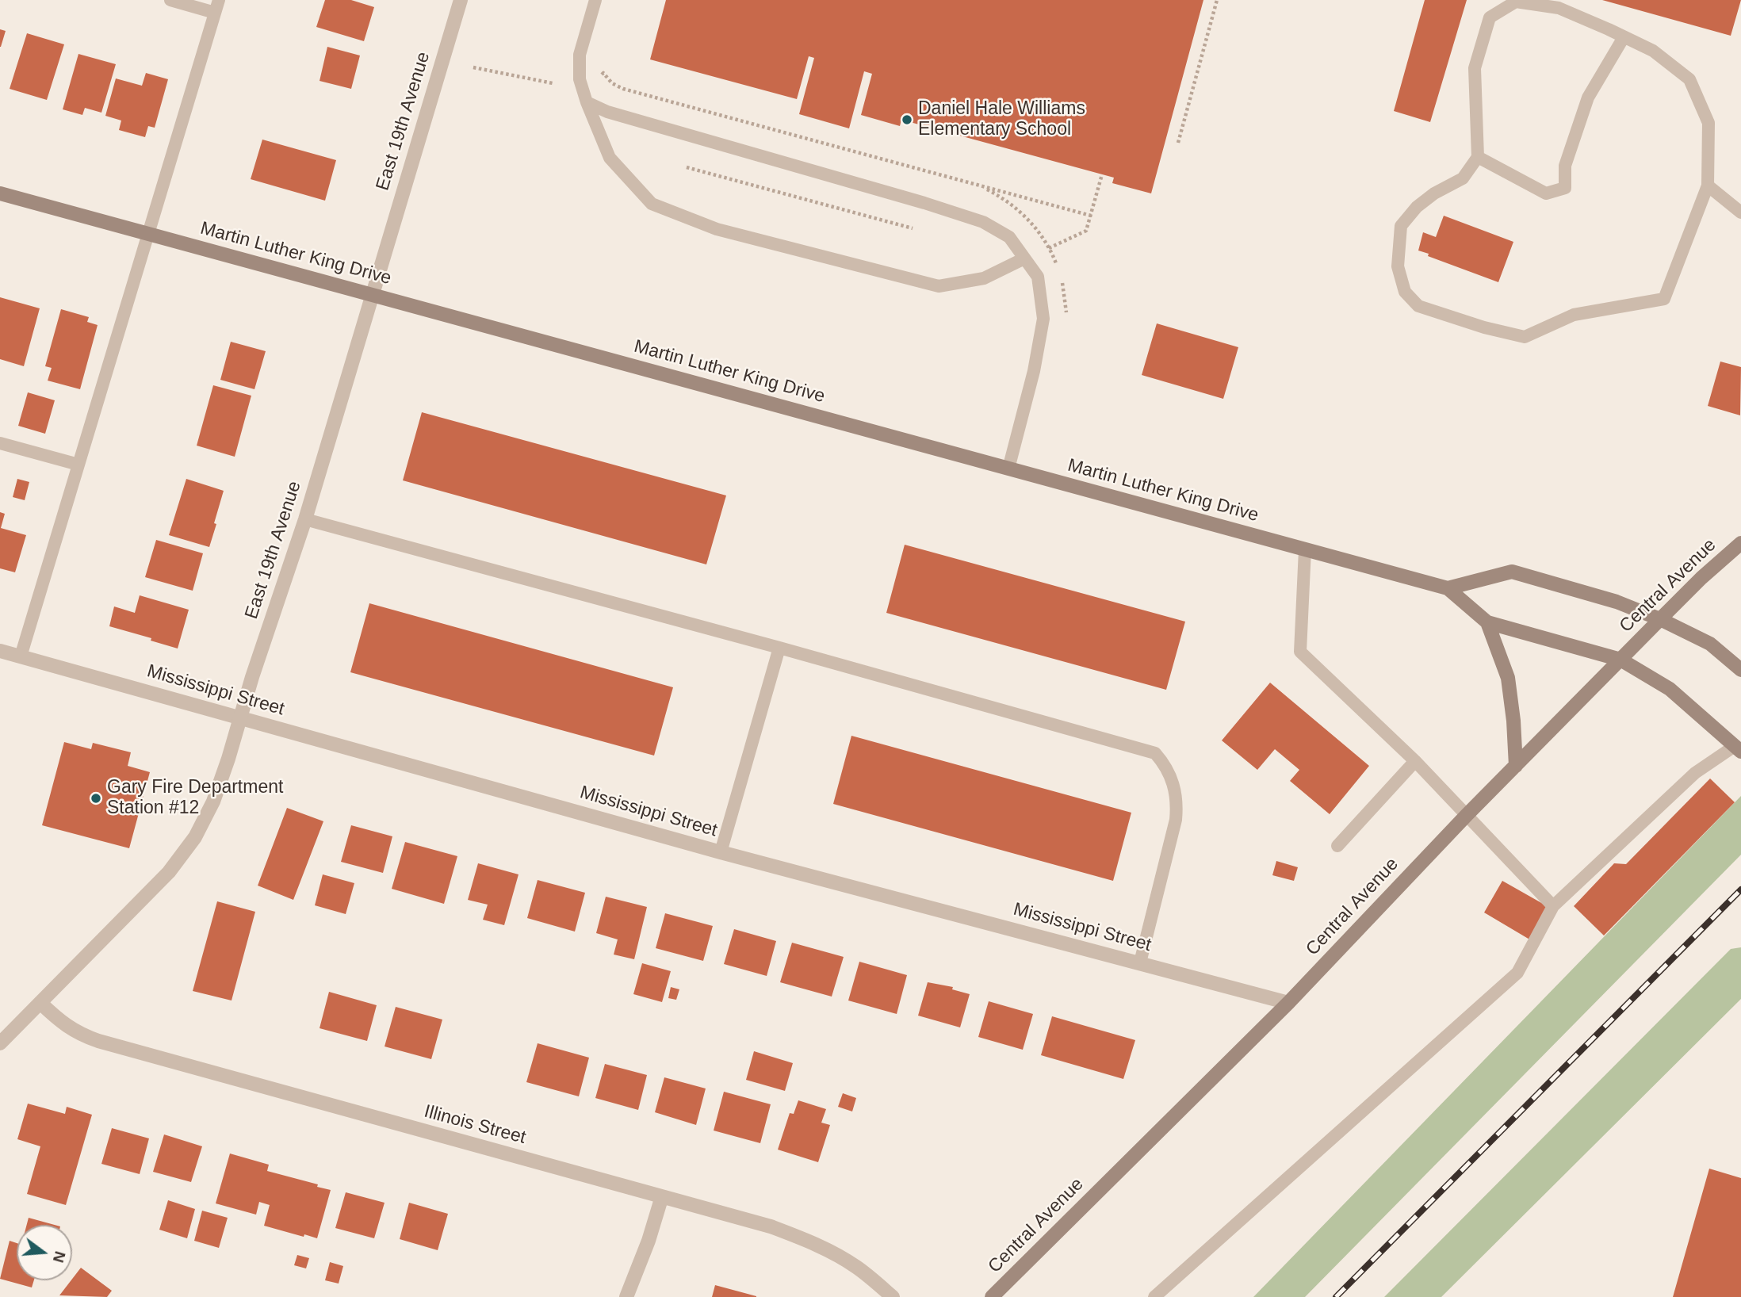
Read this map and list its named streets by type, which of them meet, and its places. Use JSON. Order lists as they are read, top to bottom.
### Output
{
  "streets": {
    "main road": ["Martin Luther King Drive", "Central Avenue"],
    "street": ["East 19th Avenue", "Mississippi Street", "Illinois Street"]
  },
  "crossings": [
    ["East 19th Avenue", "Martin Luther King Drive"],
    ["East 19th Avenue", "Mississippi Street"],
    ["East 19th Avenue", "Illinois Street"],
    ["Martin Luther King Drive", "Central Avenue"],
    ["Central Avenue", "Mississippi Street"]
  ],
  "places": ["Daniel Hale Williams Elementary School", "Gary Fire Department Station #12"],
  "north": "right"
}
